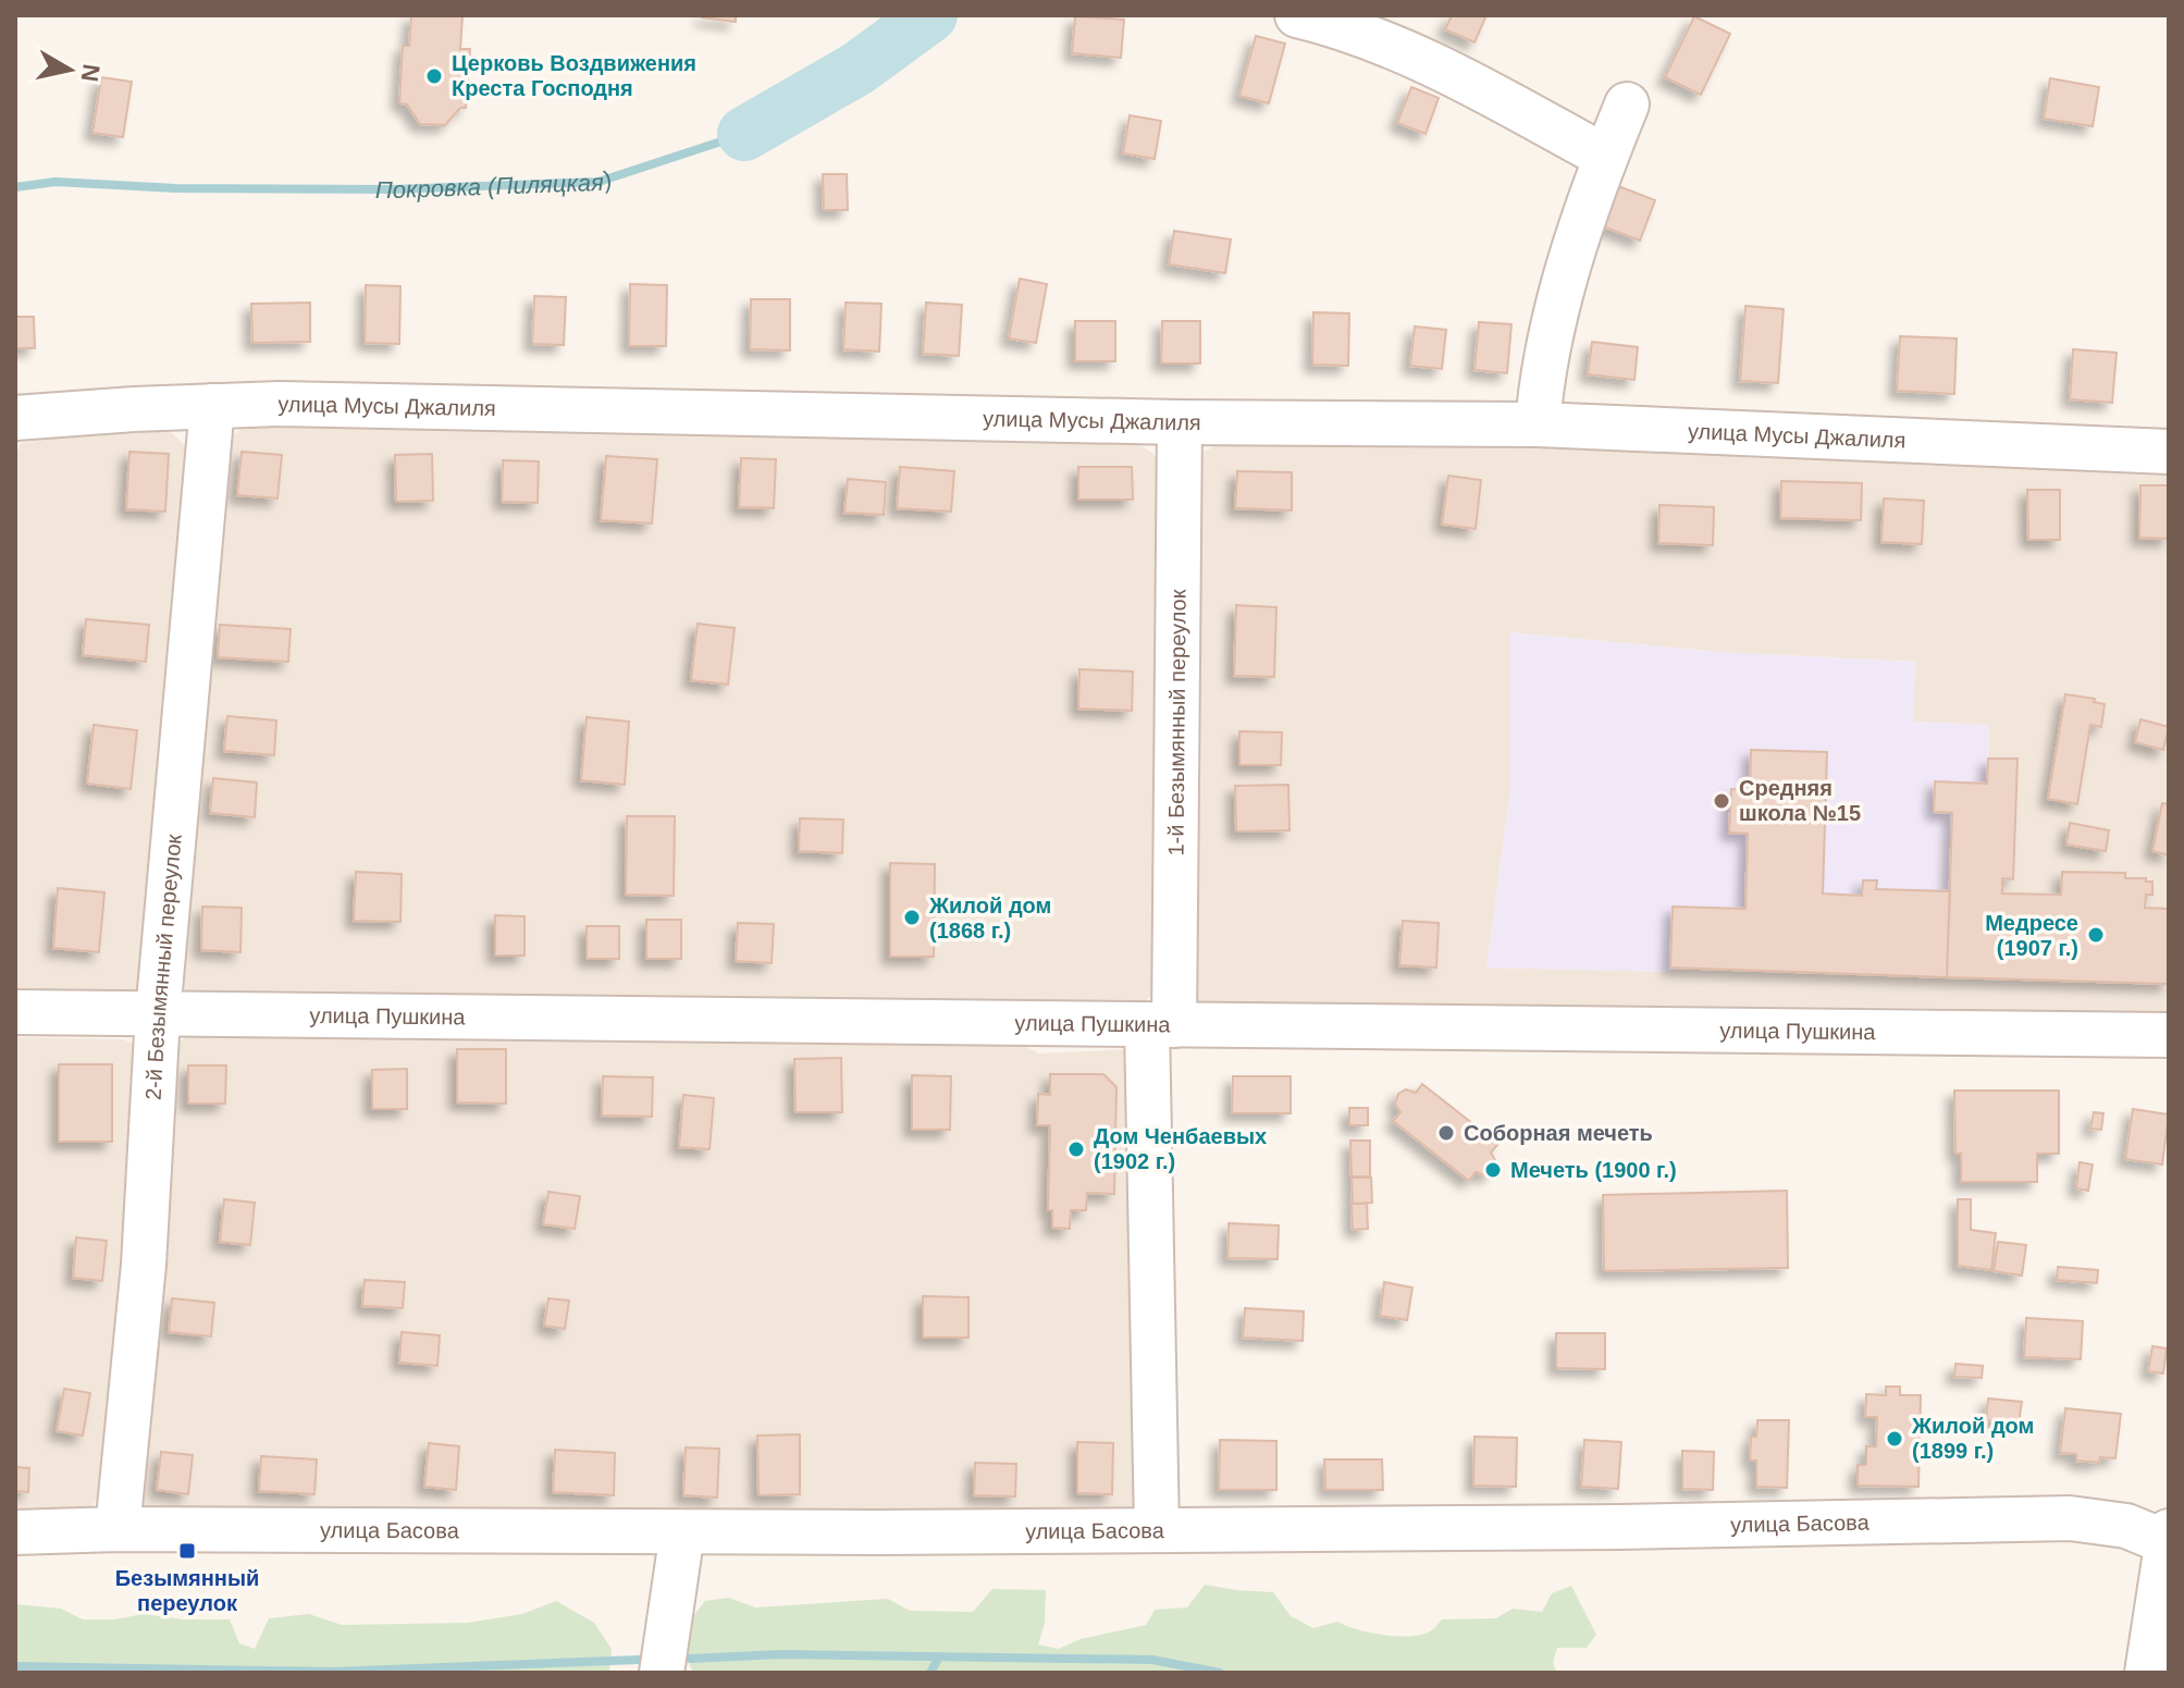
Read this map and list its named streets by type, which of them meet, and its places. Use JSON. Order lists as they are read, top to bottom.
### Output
{
  "streets": {
    "street": [
      "улица Мусы Джалиля",
      "1-й Безымянный переулок",
      "2-й Безымянный переулок",
      "улица Пушкина",
      "улица Басова"
    ]
  },
  "crossings": [
    ["улица Мусы Джалиля", "1-й Безымянный переулок"],
    ["улица Мусы Джалиля", "2-й Безымянный переулок"],
    ["1-й Безымянный переулок", "улица Пушкина"],
    ["1-й Безымянный переулок", "улица Басова"],
    ["2-й Безымянный переулок", "улица Пушкина"],
    ["2-й Безымянный переулок", "улица Басова"]
  ],
  "water": ["Покровка (Пиляцкая)"],
  "places": {
    "other": [
      "Церковь Воздвижения Креста Господня",
      "Средняя школа №15",
      "Жилой дом (1868 г.)",
      "Медресе (1907 г.)",
      "Соборная мечеть",
      "Дом Ченбаевых (1902 г.)",
      "Мечеть (1900 г.)",
      "Жилой дом (1899 г.)"
    ],
    "transit": ["Безымянный переулок"]
  },
  "north": "right"
}
